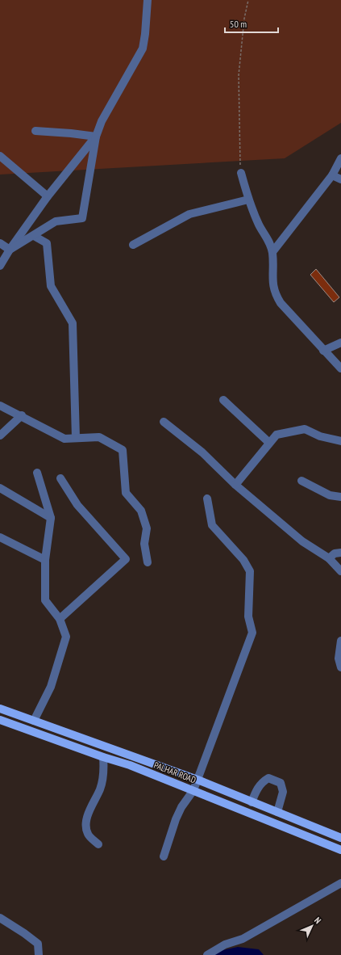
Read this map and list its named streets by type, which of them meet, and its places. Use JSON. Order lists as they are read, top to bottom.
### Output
{
  "streets": {
    "main road": ["PALHAR ROAD"]
  },
  "scale_bar": "50 m",
  "north": "top right"
}
